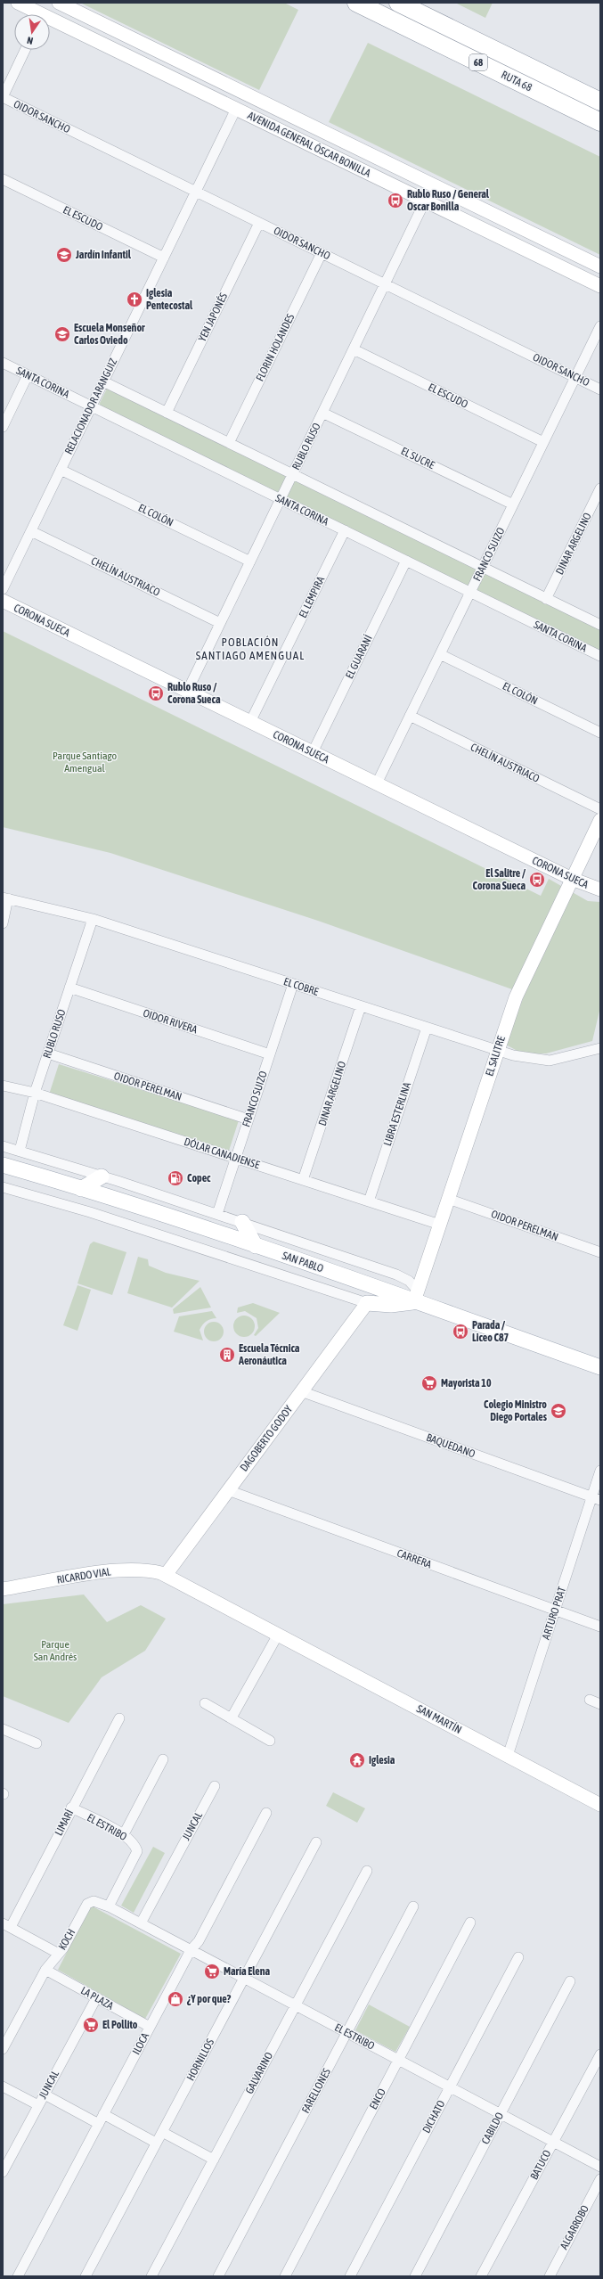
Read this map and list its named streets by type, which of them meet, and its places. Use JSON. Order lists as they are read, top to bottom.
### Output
{
  "streets": {
    "highway": ["68", "RUTA 68"],
    "main road": ["SAN PABLO"],
    "street": [
      "OIDOR SANCHO",
      "AVENIDA GENERAL ÓSCAR BONILLA",
      "EL ESCUDO",
      "YEN JAPONÉS",
      "FLORIN HOLANDES",
      "SANTA CORINA",
      "RELACIONADOR ARANGUIZ",
      "RUBLO RUSO",
      "EL SUCRE",
      "EL COLÓN",
      "DINAR ARGELINO",
      "FRANCO SUIZO",
      "CHELÍN AUSTRIACO",
      "EL LEMPIRA",
      "CORONA SUECA",
      "EL GUARANÍ",
      "EL COBRE",
      "OIDOR RIVERA",
      "EL SALITRE",
      "OIDOR PERELMAN",
      "LIBRA ESTERLINA",
      "DÓLAR CANADIENSE",
      "DAGOBERTO GODOY",
      "BAQUEDANO",
      "CARRERA",
      "RICARDO VIAL",
      "ARTURO PRAT",
      "SAN MARTÍN",
      "LIMARÍ",
      "JUNCAL",
      "EL ESTRIBO",
      "KOCH",
      "LA PLAZA",
      "ILOCA",
      "HORNILLOS",
      "GALVARINO",
      "FARELLONES",
      "ENCO",
      "DICHATO",
      "CABILDO",
      "BATUCO",
      "ALGARROBO"
    ]
  },
  "crossings": [
    ["OIDOR SANCHO", "YEN JAPONÉS"],
    ["OIDOR SANCHO", "FLORIN HOLANDES"],
    ["OIDOR SANCHO", "RELACIONADOR ARANGUIZ"],
    ["OIDOR SANCHO", "RUBLO RUSO"],
    ["OIDOR SANCHO", "FRANCO SUIZO"],
    ["AVENIDA GENERAL ÓSCAR BONILLA", "RELACIONADOR ARANGUIZ"],
    ["AVENIDA GENERAL ÓSCAR BONILLA", "RUBLO RUSO"],
    ["EL ESCUDO", "RELACIONADOR ARANGUIZ"],
    ["EL ESCUDO", "RUBLO RUSO"],
    ["EL ESCUDO", "FRANCO SUIZO"],
    ["SANTA CORINA", "RELACIONADOR ARANGUIZ"],
    ["SANTA CORINA", "RUBLO RUSO"],
    ["SANTA CORINA", "FRANCO SUIZO"],
    ["SANTA CORINA", "EL LEMPIRA"],
    ["SANTA CORINA", "EL GUARANÍ"],
    ["RELACIONADOR ARANGUIZ", "EL COLÓN"],
    ["RELACIONADOR ARANGUIZ", "CHELÍN AUSTRIACO"],
    ["RUBLO RUSO", "EL SUCRE"],
    ["RUBLO RUSO", "EL COLÓN"],
    ["RUBLO RUSO", "CHELÍN AUSTRIACO"],
    ["RUBLO RUSO", "CORONA SUECA"],
    ["RUBLO RUSO", "EL COBRE"],
    ["RUBLO RUSO", "OIDOR RIVERA"],
    ["RUBLO RUSO", "OIDOR PERELMAN"],
    ["RUBLO RUSO", "DÓLAR CANADIENSE"],
    ["RUBLO RUSO", "SAN PABLO"],
    ["EL SUCRE", "FRANCO SUIZO"],
    ["EL COLÓN", "FRANCO SUIZO"],
    ["DINAR ARGELINO", "EL COBRE"],
    ["DINAR ARGELINO", "DÓLAR CANADIENSE"],
    ["FRANCO SUIZO", "CHELÍN AUSTRIACO"],
    ["FRANCO SUIZO", "CORONA SUECA"],
    ["FRANCO SUIZO", "EL COBRE"],
    ["FRANCO SUIZO", "OIDOR RIVERA"],
    ["FRANCO SUIZO", "OIDOR PERELMAN"],
    ["FRANCO SUIZO", "DÓLAR CANADIENSE"],
    ["FRANCO SUIZO", "SAN PABLO"],
    ["EL LEMPIRA", "CORONA SUECA"],
    ["CORONA SUECA", "EL GUARANÍ"],
    ["CORONA SUECA", "EL SALITRE"],
    ["EL COBRE", "EL SALITRE"],
    ["EL COBRE", "LIBRA ESTERLINA"],
    ["EL SALITRE", "OIDOR PERELMAN"],
    ["EL SALITRE", "DÓLAR CANADIENSE"],
    ["EL SALITRE", "SAN PABLO"],
    ["LIBRA ESTERLINA", "DÓLAR CANADIENSE"],
    ["SAN PABLO", "DAGOBERTO GODOY"],
    ["DAGOBERTO GODOY", "BAQUEDANO"],
    ["DAGOBERTO GODOY", "CARRERA"],
    ["DAGOBERTO GODOY", "RICARDO VIAL"],
    ["DAGOBERTO GODOY", "SAN MARTÍN"],
    ["BAQUEDANO", "ARTURO PRAT"],
    ["CARRERA", "ARTURO PRAT"],
    ["RICARDO VIAL", "SAN MARTÍN"],
    ["ARTURO PRAT", "SAN MARTÍN"],
    ["LIMARÍ", "EL ESTRIBO"],
    ["JUNCAL", "EL ESTRIBO"],
    ["JUNCAL", "LA PLAZA"],
    ["EL ESTRIBO", "KOCH"],
    ["EL ESTRIBO", "ILOCA"],
    ["EL ESTRIBO", "HORNILLOS"],
    ["EL ESTRIBO", "GALVARINO"],
    ["EL ESTRIBO", "FARELLONES"],
    ["EL ESTRIBO", "ENCO"],
    ["EL ESTRIBO", "DICHATO"],
    ["EL ESTRIBO", "CABILDO"],
    ["EL ESTRIBO", "BATUCO"],
    ["KOCH", "LA PLAZA"],
    ["LA PLAZA", "ILOCA"]
  ],
  "districts": ["POBLACIÓN SANTIAGO AMENGUAL"],
  "parks": ["Parque Santiago Amengual", "Parque San Andrés"],
  "places": {
    "bus stop": [
      "Rublo Ruso / General Oscar Bonilla",
      "Rublo Ruso / Corona Sueca",
      "El Salitre / Corona Sueca",
      "Parada / Liceo C87"
    ],
    "school or university": ["Jardín Infantil", "Escuela Monseñor Carlos Oviedo", "Colegio Ministro Diego Portales"],
    "church": ["Iglesia Pentecostal"],
    "fuel station": ["Copec"],
    "building": ["Escuela Técnica Aeronáutica"],
    "supermarket": ["Mayorista 10", "María Elena", "El Pollito"],
    "temple": ["Iglesia"],
    "shop": ["¿Y por que?"]
  },
  "north": "bottom"
}
